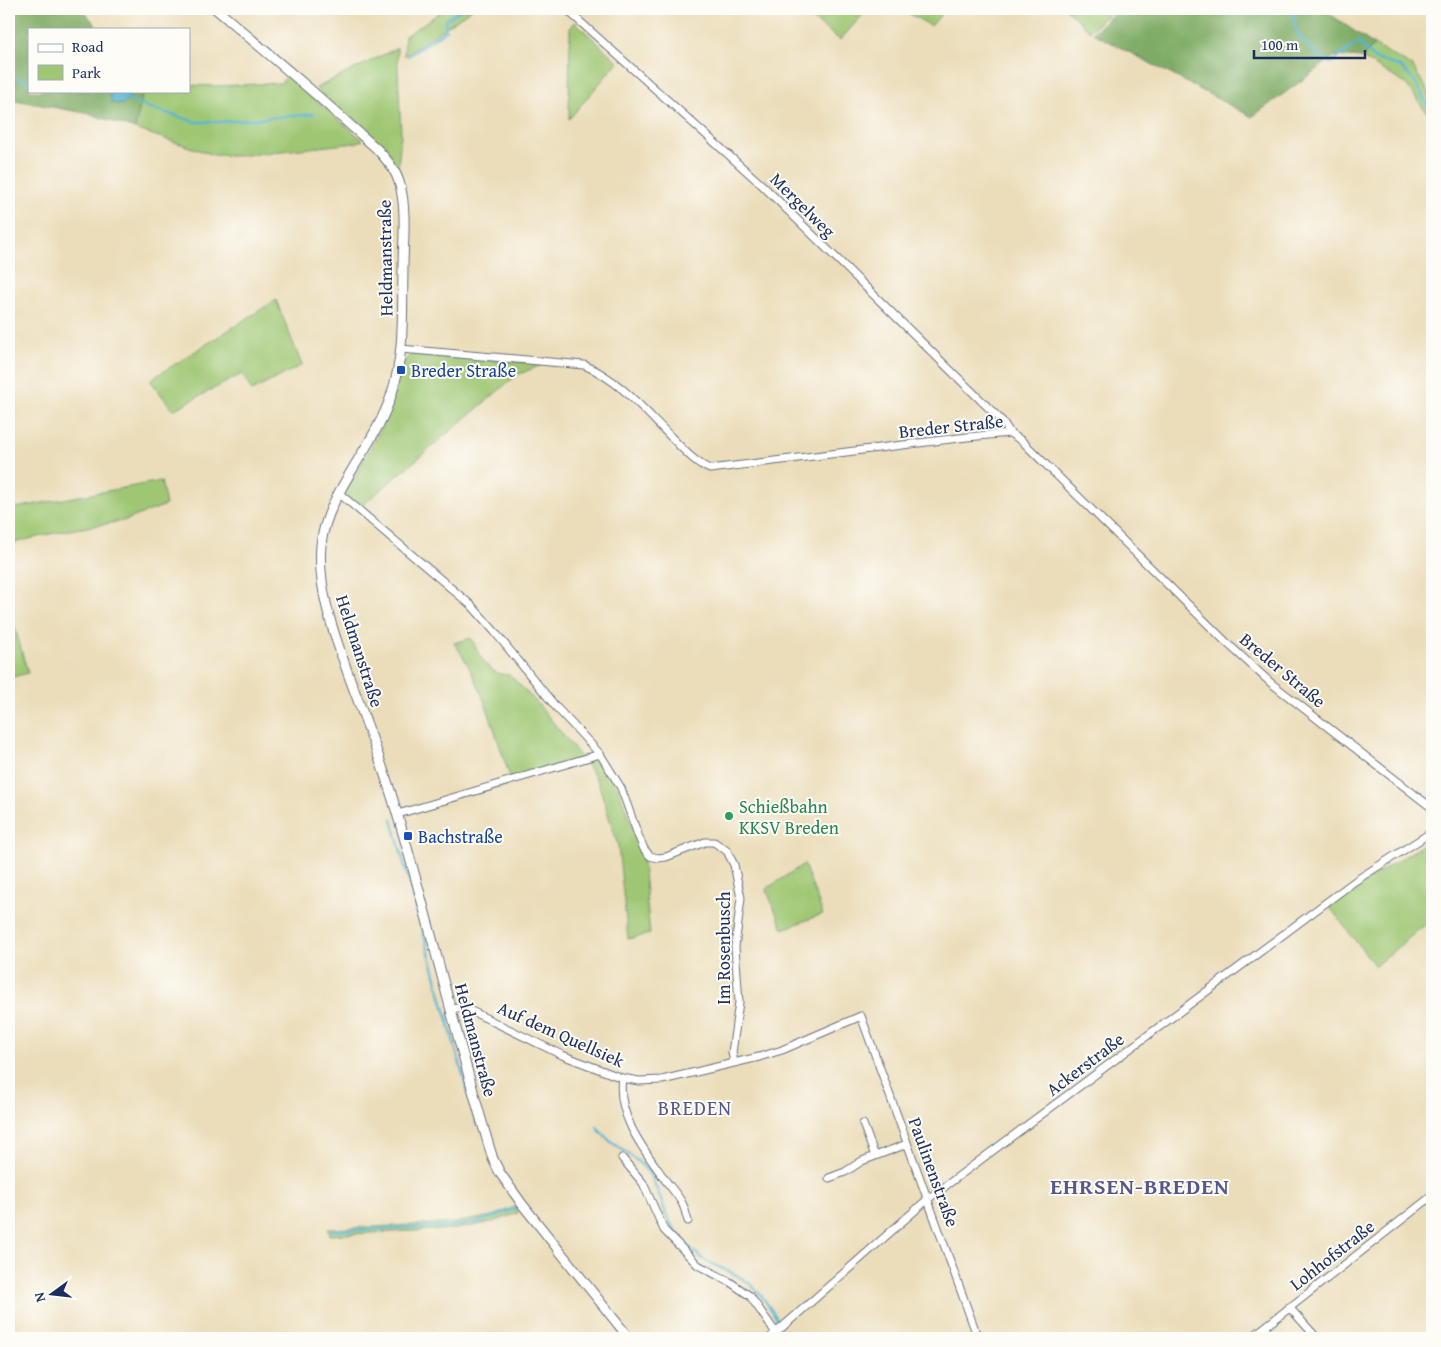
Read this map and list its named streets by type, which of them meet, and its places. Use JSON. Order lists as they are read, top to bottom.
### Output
{
  "streets": {
    "main road": ["Heldmanstraße"],
    "street": [
      "Mergelweg",
      "Breder Straße",
      "Im Rosenbusch",
      "Auf dem Quellsiek",
      "Ackerstraße",
      "Paulinenstraße",
      "Lohhofstraße"
    ]
  },
  "crossings": [
    ["Mergelweg", "Breder Straße"],
    ["Heldmanstraße", "Breder Straße"],
    ["Heldmanstraße", "Auf dem Quellsiek"],
    ["Im Rosenbusch", "Auf dem Quellsiek"],
    ["Auf dem Quellsiek", "Paulinenstraße"],
    ["Ackerstraße", "Paulinenstraße"]
  ],
  "districts": ["BREDEN", "EHRSEN-BREDEN"],
  "places": {
    "transit": ["Breder Straße", "Bachstraße"],
    "other": ["Schießbahn KKSV Breden"]
  },
  "legend": ["Road", "Park"],
  "scale_bar": "100 m",
  "north": "left"
}
